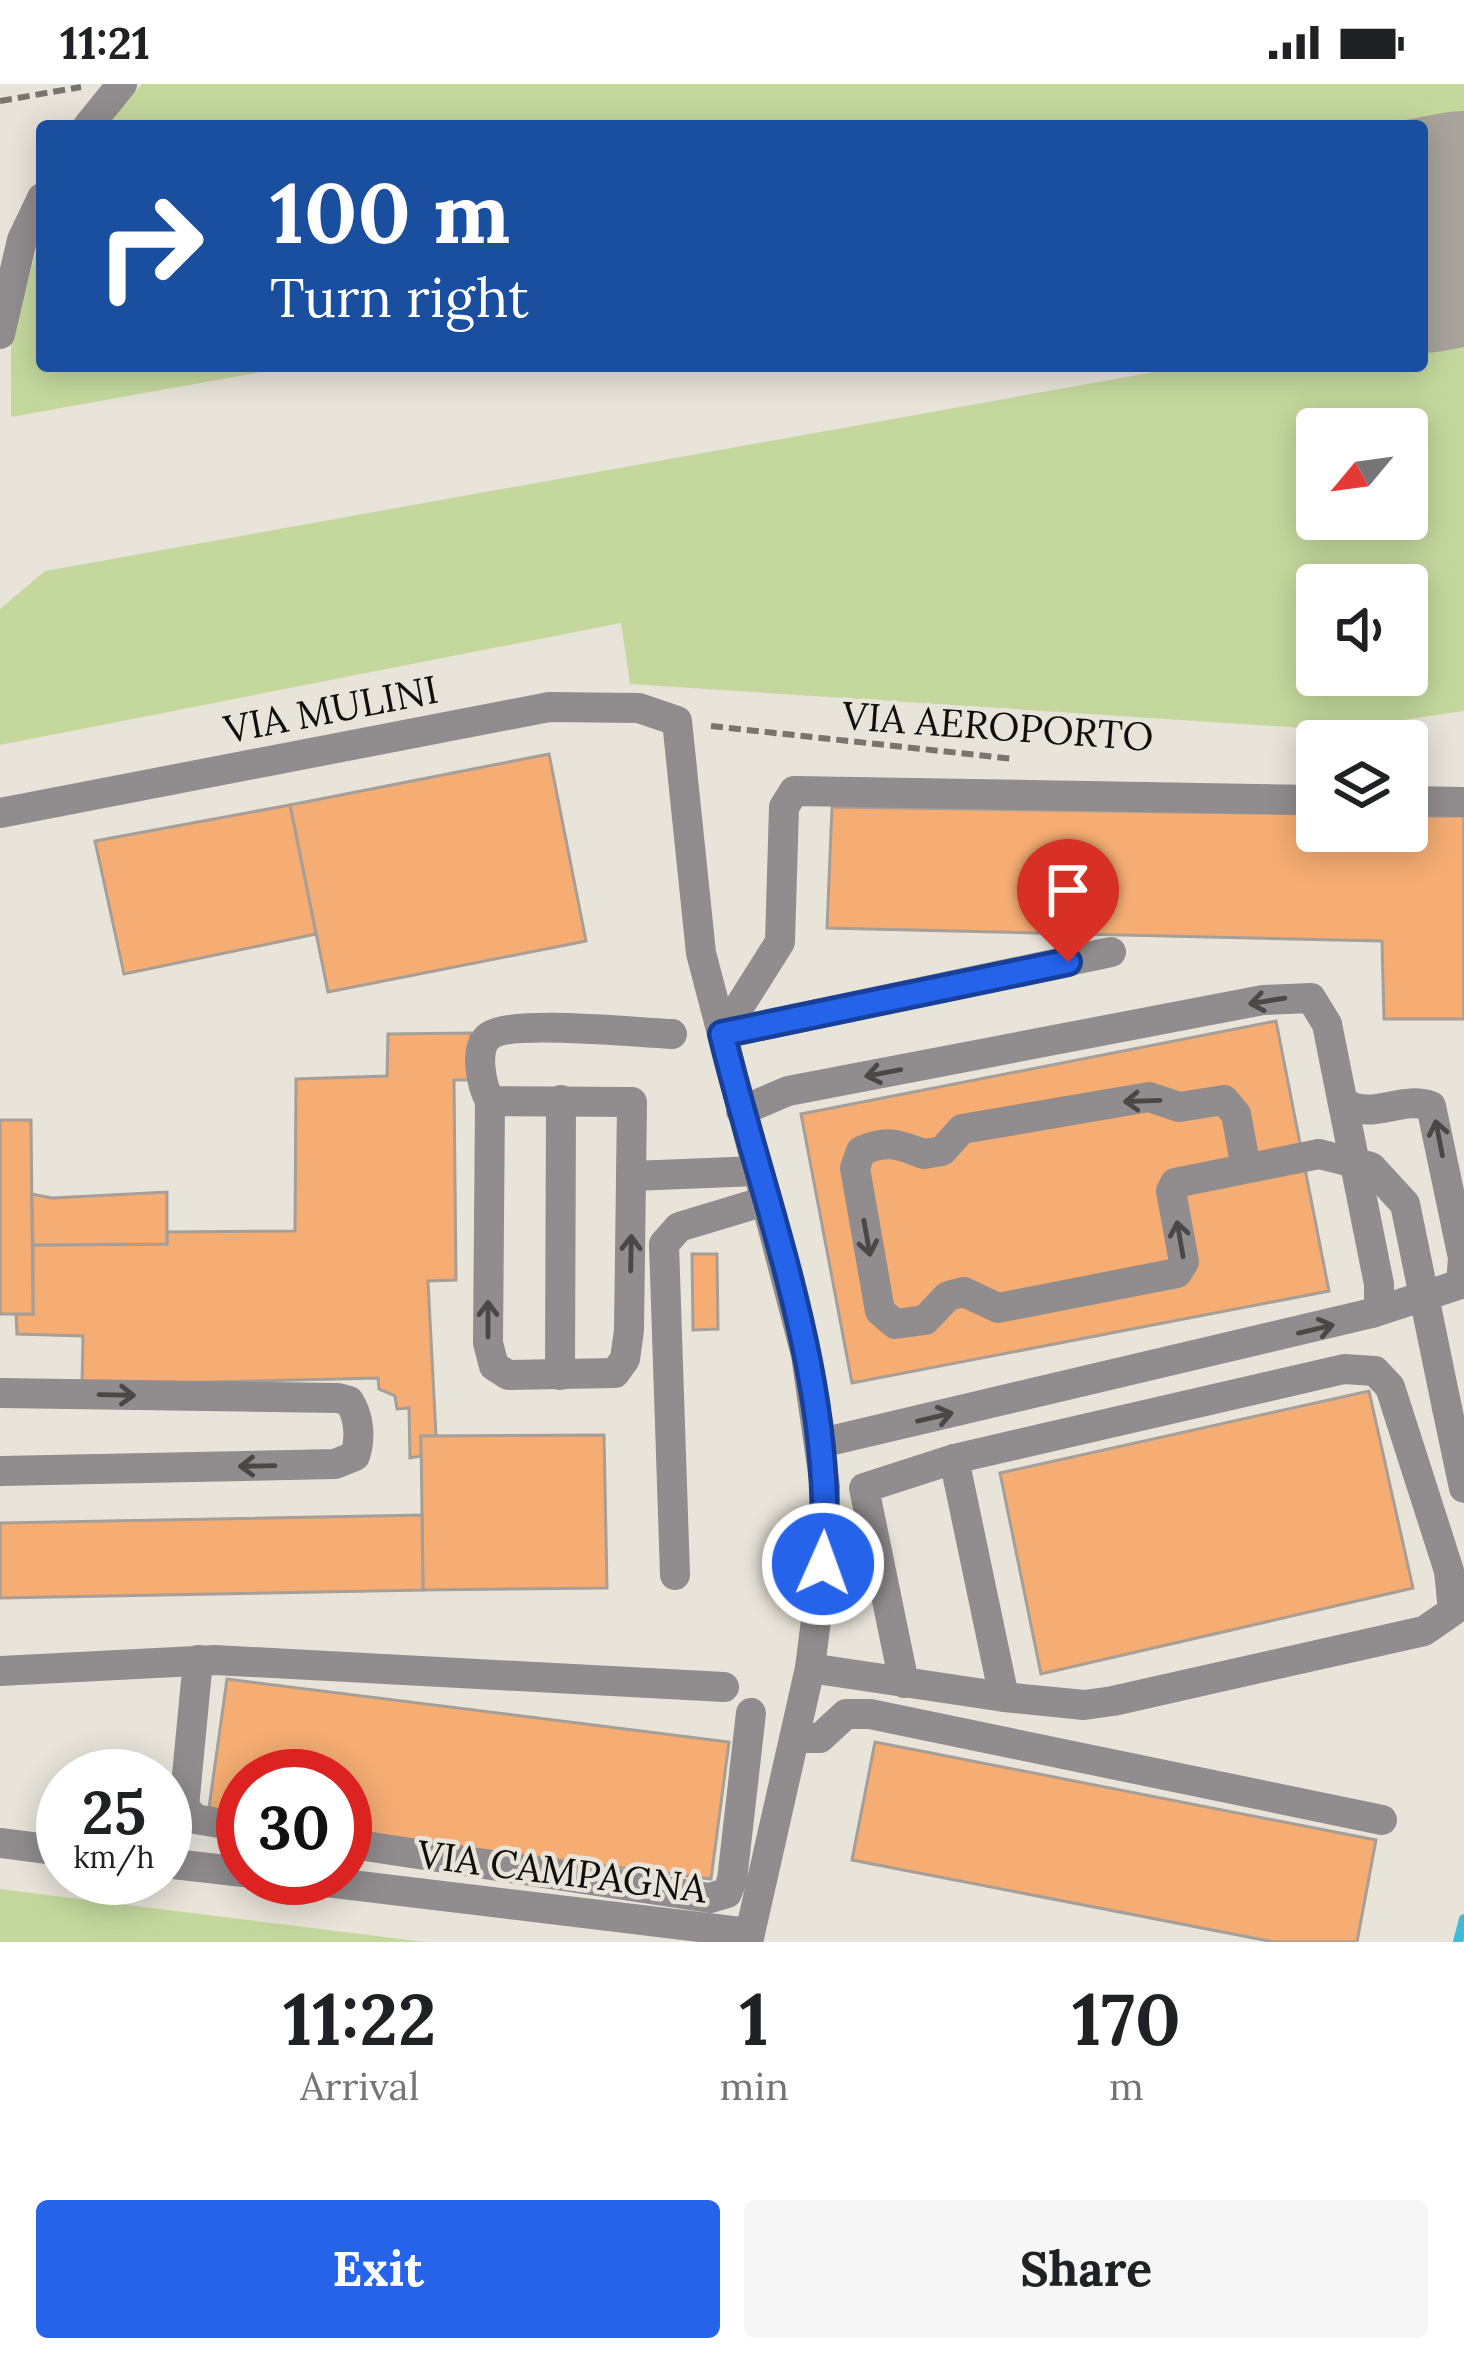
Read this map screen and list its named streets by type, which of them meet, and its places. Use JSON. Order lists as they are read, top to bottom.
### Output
{
  "streets": {
    "street": ["VIA MULINI", "VIA CAMPAGNA"],
    "path": ["VIA AEROPORTO"]
  },
  "crossings": [
    ["VIA MULINI", "VIA AEROPORTO"],
    ["VIA MULINI", "VIA CAMPAGNA"],
    ["VIA AEROPORTO", "VIA CAMPAGNA"]
  ],
  "north": "bottom left",
  "page": {
    "status": "11:21",
    "turn": ["100 m", "Turn right"],
    "speed": "25 km/h",
    "limit": "30",
    "eta": [
      "11:22",
      "Arrival",
      "1",
      "min",
      "170",
      "m"
    ],
    "buttons": ["Exit", "Share"]
  }
}
